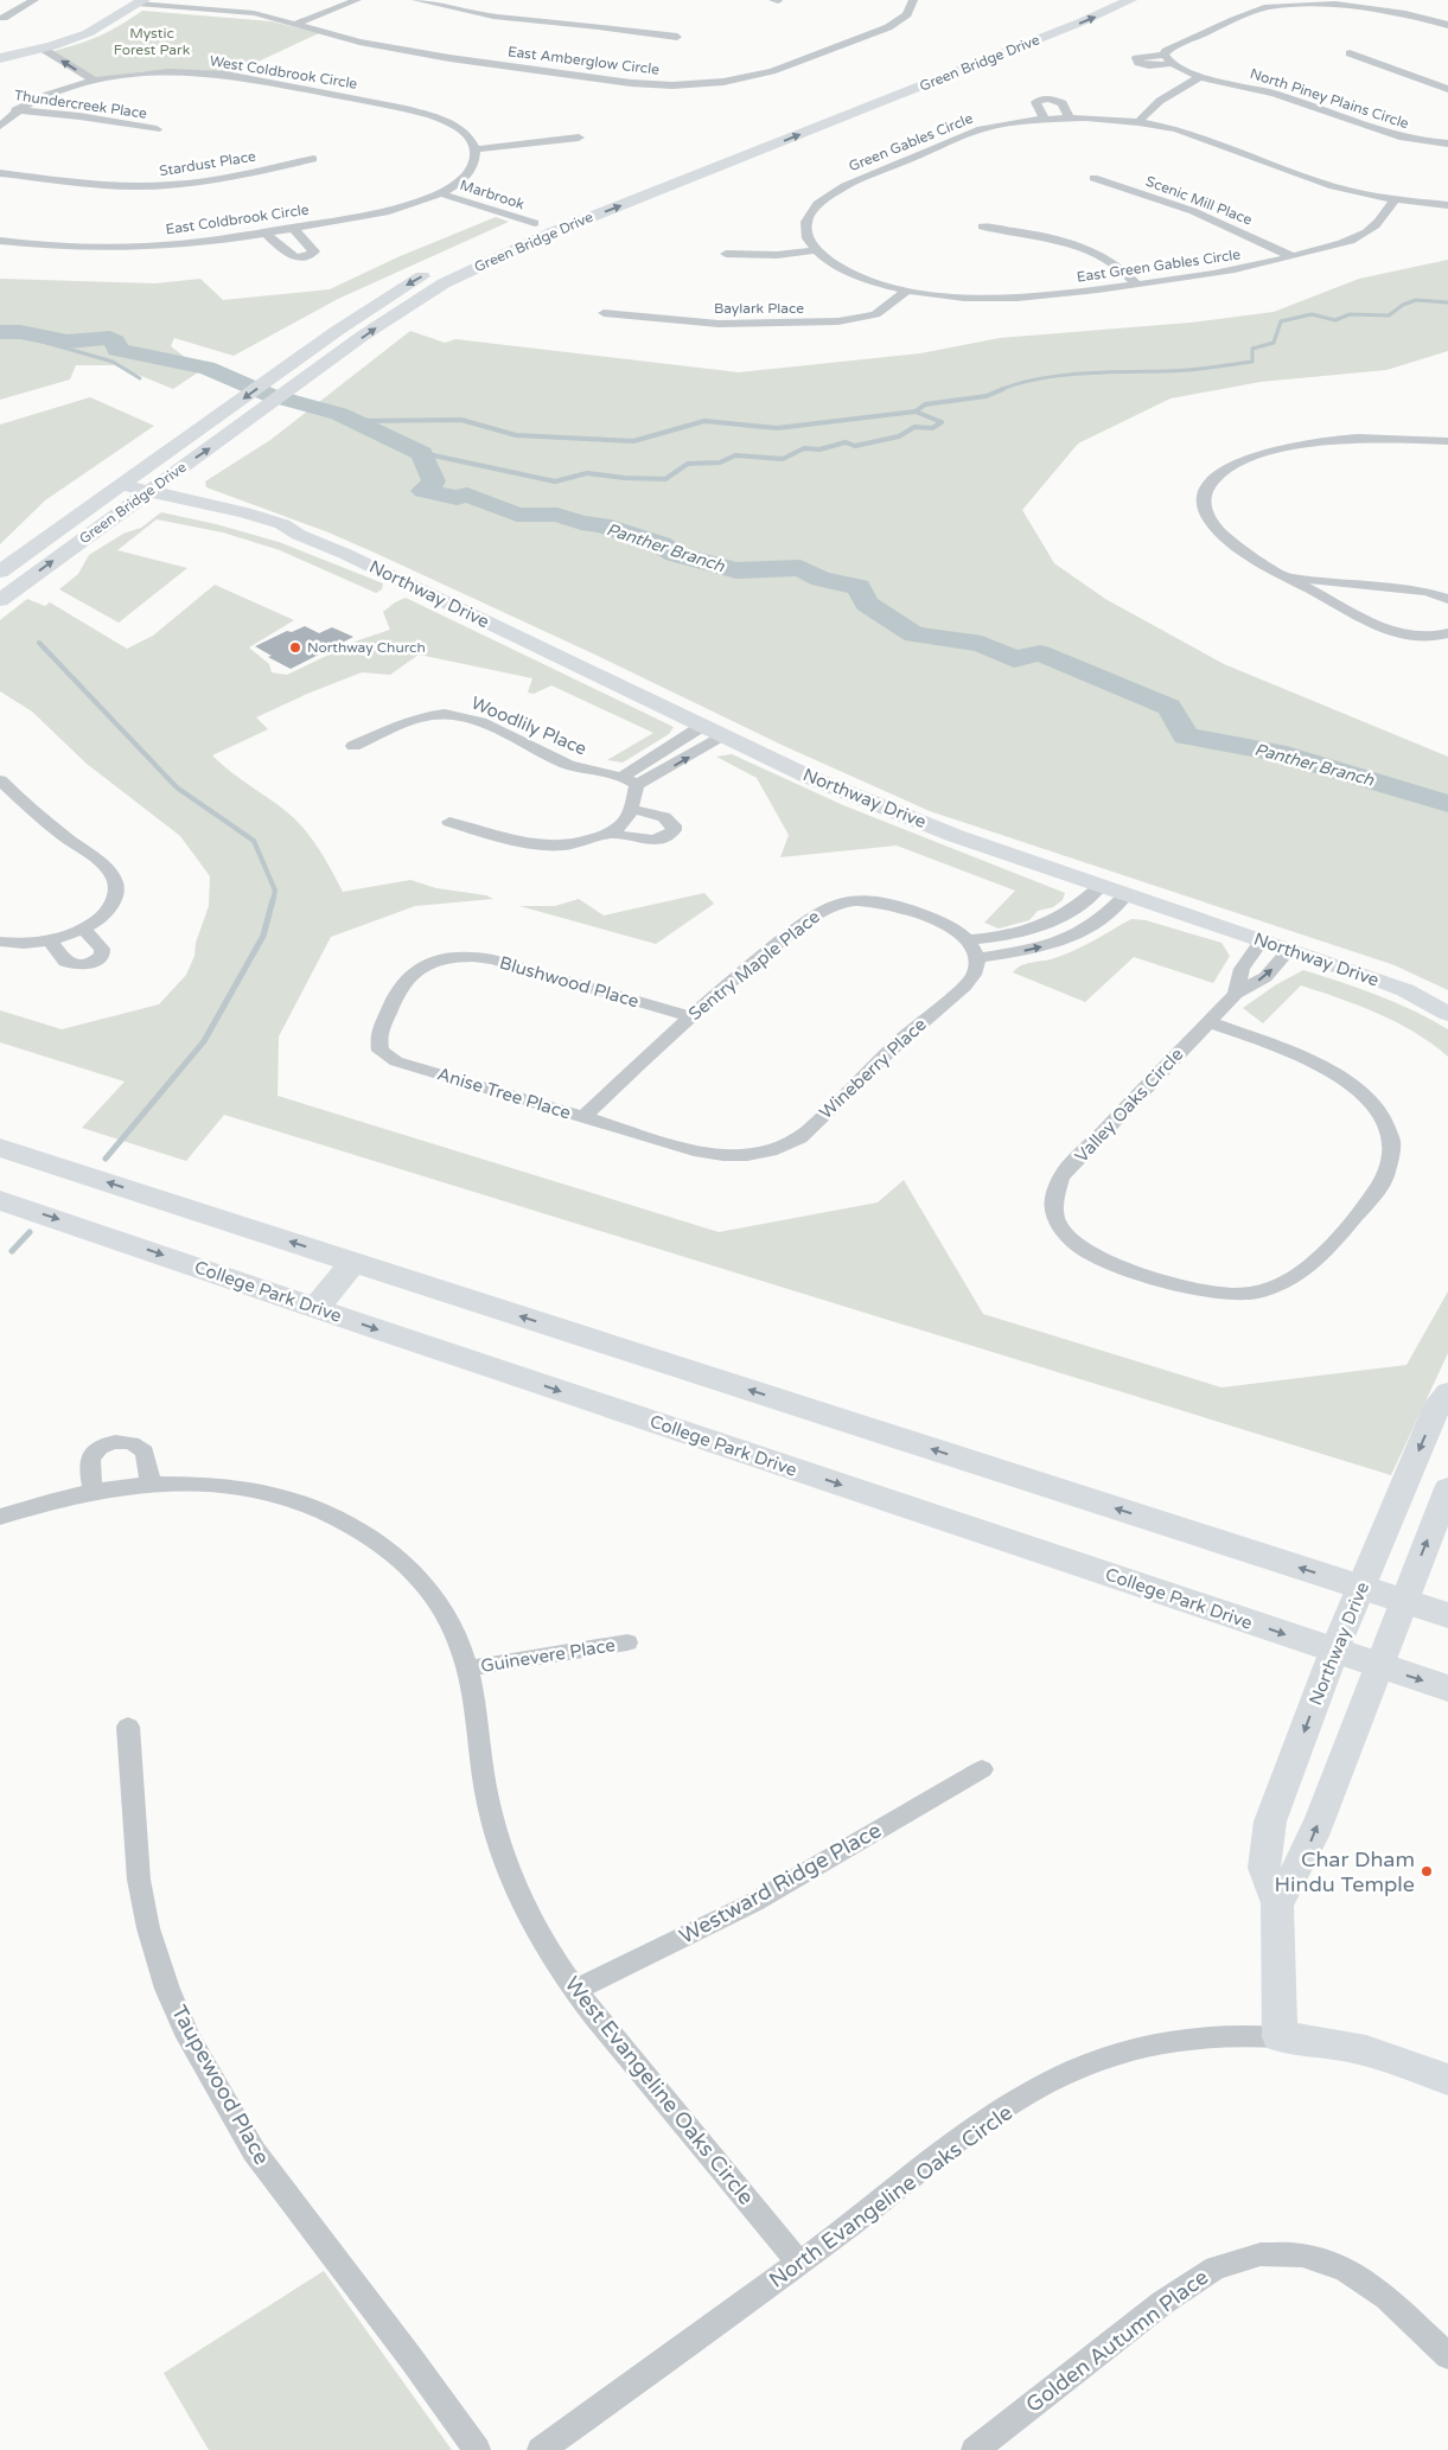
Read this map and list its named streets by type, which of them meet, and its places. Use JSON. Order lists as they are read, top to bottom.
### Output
{
  "streets": {
    "main road": ["Green Bridge Drive", "Northway Drive", "College Park Drive"],
    "street": [
      "East Amberglow Circle",
      "West Coldbrook Circle",
      "North Piney Plains Circle",
      "Thundercreek Place",
      "Green Gables Circle",
      "Stardust Place",
      "Marbrook",
      "Scenic Mill Place",
      "East Coldbrook Circle",
      "East Green Gables Circle",
      "Baylark Place",
      "Woodlily Place",
      "Sentry Maple Place",
      "Blushwood Place",
      "Wineberry Place",
      "Anise Tree Place",
      "Valley Oaks Circle",
      "Guinevere Place",
      "Westward Ridge Place",
      "Taupewood Place",
      "West Evangeline Oaks Circle",
      "North Evangeline Oaks Circle",
      "Golden Autumn Place"
    ]
  },
  "crossings": [
    ["Green Bridge Drive", "Marbrook"],
    ["Green Bridge Drive", "Northway Drive"],
    ["West Coldbrook Circle", "Thundercreek Place"],
    ["Green Gables Circle", "East Green Gables Circle"],
    ["Marbrook", "East Coldbrook Circle"],
    ["Scenic Mill Place", "East Green Gables Circle"],
    ["East Green Gables Circle", "Baylark Place"],
    ["Northway Drive", "Valley Oaks Circle"],
    ["Northway Drive", "College Park Drive"],
    ["Northway Drive", "North Evangeline Oaks Circle"],
    ["Sentry Maple Place", "Blushwood Place"],
    ["Sentry Maple Place", "Anise Tree Place"],
    ["Blushwood Place", "Anise Tree Place"],
    ["Wineberry Place", "Anise Tree Place"],
    ["Guinevere Place", "West Evangeline Oaks Circle"],
    ["Westward Ridge Place", "West Evangeline Oaks Circle"],
    ["West Evangeline Oaks Circle", "North Evangeline Oaks Circle"]
  ],
  "water": ["Panther Branch"],
  "parks": ["Mystic Forest Park"],
  "places": ["Northway Church", "Char Dham Hindu Temple"]
}
